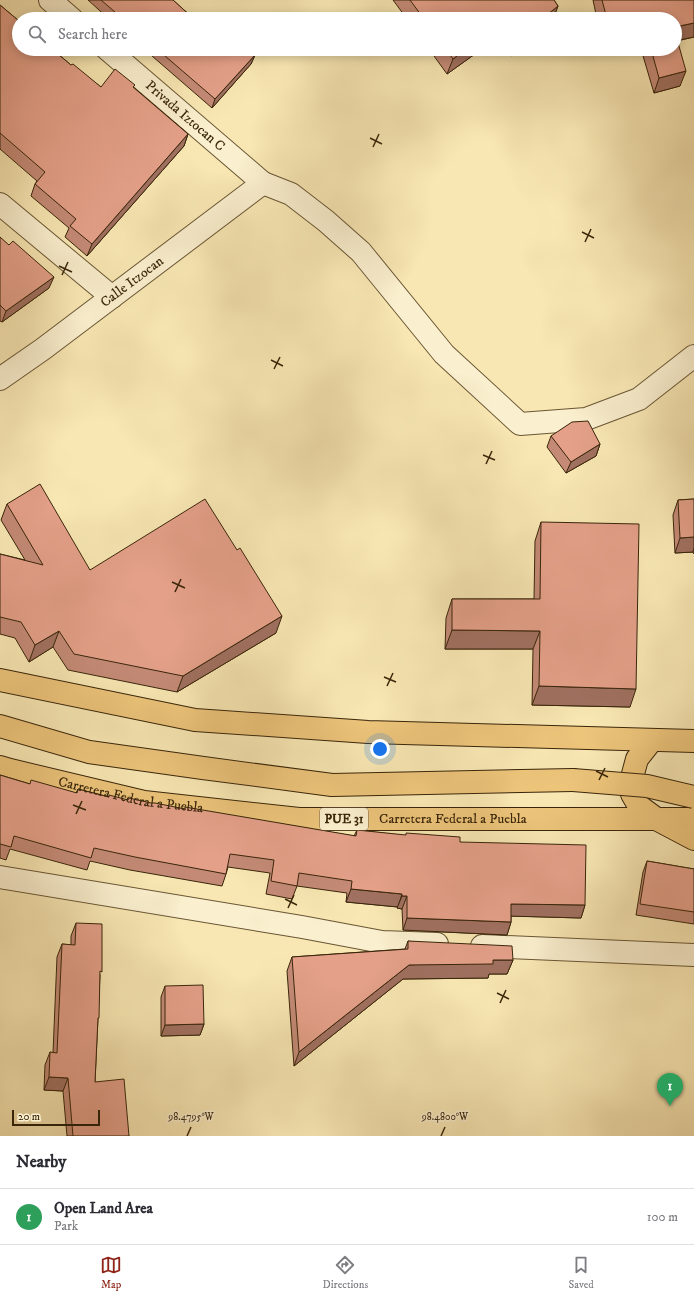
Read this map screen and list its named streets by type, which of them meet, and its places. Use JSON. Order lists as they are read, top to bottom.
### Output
{
  "streets": {
    "main road": ["Carretera Federal a Puebla", "PUE 31"],
    "street": ["Privada Iztocan C", "Calle Itzocan"]
  },
  "crossings": [
    ["Privada Iztocan C", "Calle Itzocan"]
  ],
  "scale_bar": "20 m",
  "page": {
    "search": "Search here",
    "pins": "1",
    "scale": "20 m",
    "heading": "Nearby",
    "list": [
      {
        "mark": "1",
        "name": "Open Land Area",
        "note": "Park",
        "value": "100 m"
      }
    ],
    "nav": ["Map", "Directions", "Saved"]
  },
  "coordinates": ["98.4795°W", "98.4800°W"]
}
